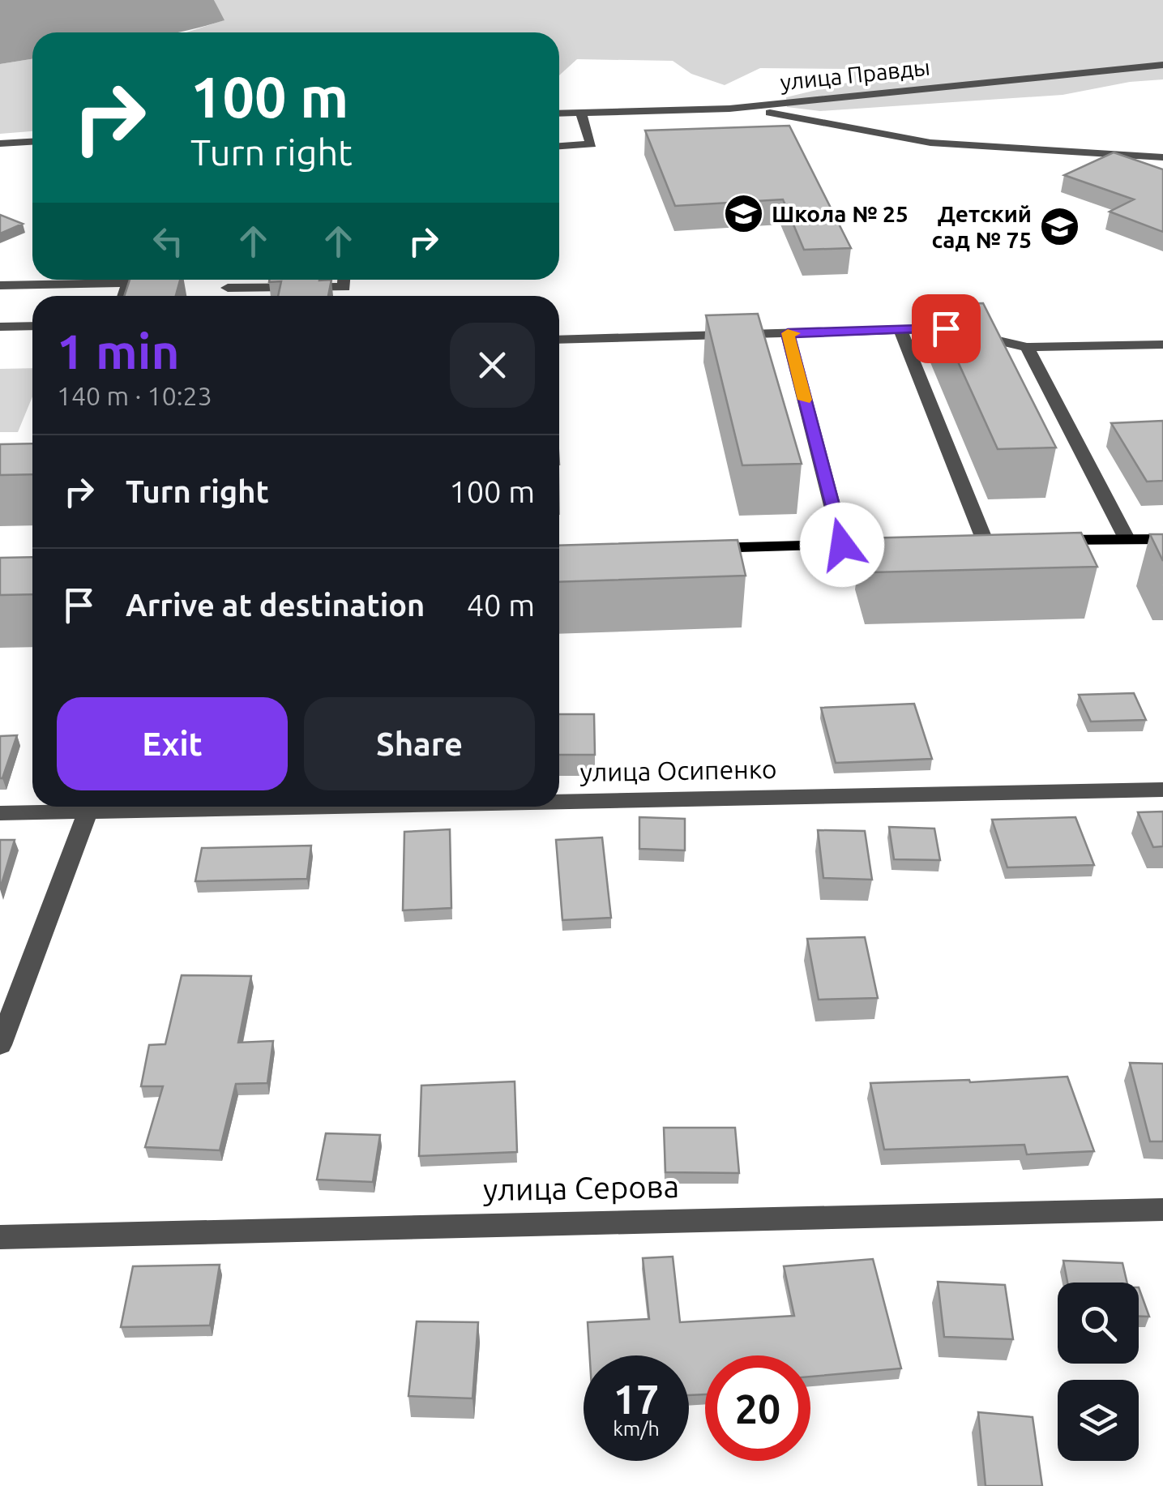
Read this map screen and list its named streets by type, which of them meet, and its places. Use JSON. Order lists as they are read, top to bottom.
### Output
{
  "streets": {
    "street": ["улица Правды", "улица Осипенко", "улица Серова"]
  },
  "places": {
    "school or university": ["Школа № 25", "Детский сад № 75"]
  },
  "page": {
    "turn": ["100 m", "Turn right"],
    "heading": ["1 min", "140 m · 10:23"],
    "list": [
      {
        "name": "Turn right",
        "value": "100 m"
      },
      {
        "name": "Arrive at destination",
        "value": "40 m"
      }
    ],
    "buttons": ["Exit", "Share"],
    "speed": "17 km/h",
    "limit": "20"
  }
}
